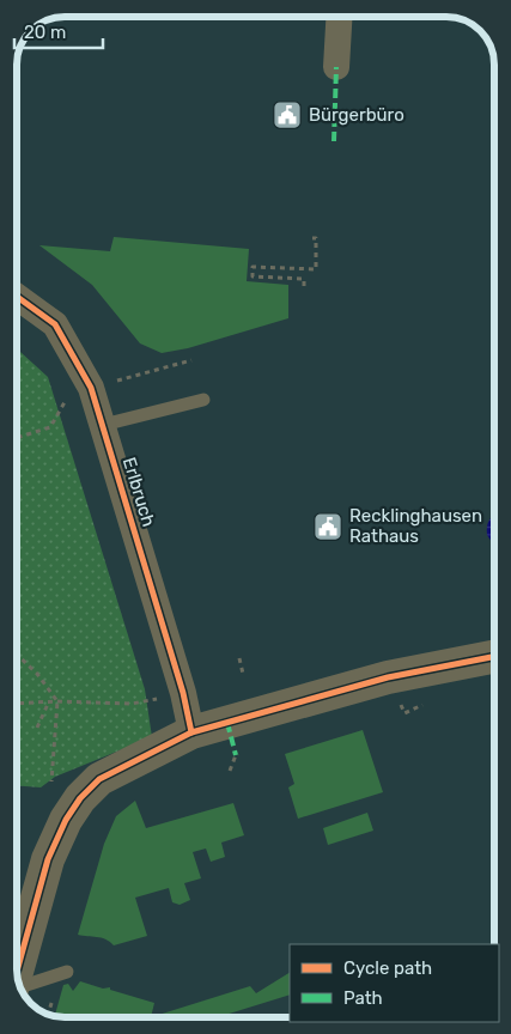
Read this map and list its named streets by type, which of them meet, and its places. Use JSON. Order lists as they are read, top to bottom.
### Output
{
  "streets": {
    "street": ["Erlbruch"]
  },
  "places": {
    "public building": ["Bürgerbüro", "Recklinghausen Rathaus"]
  },
  "legend": ["Cycle path", "Path"],
  "scale_bar": "20 m"
}
